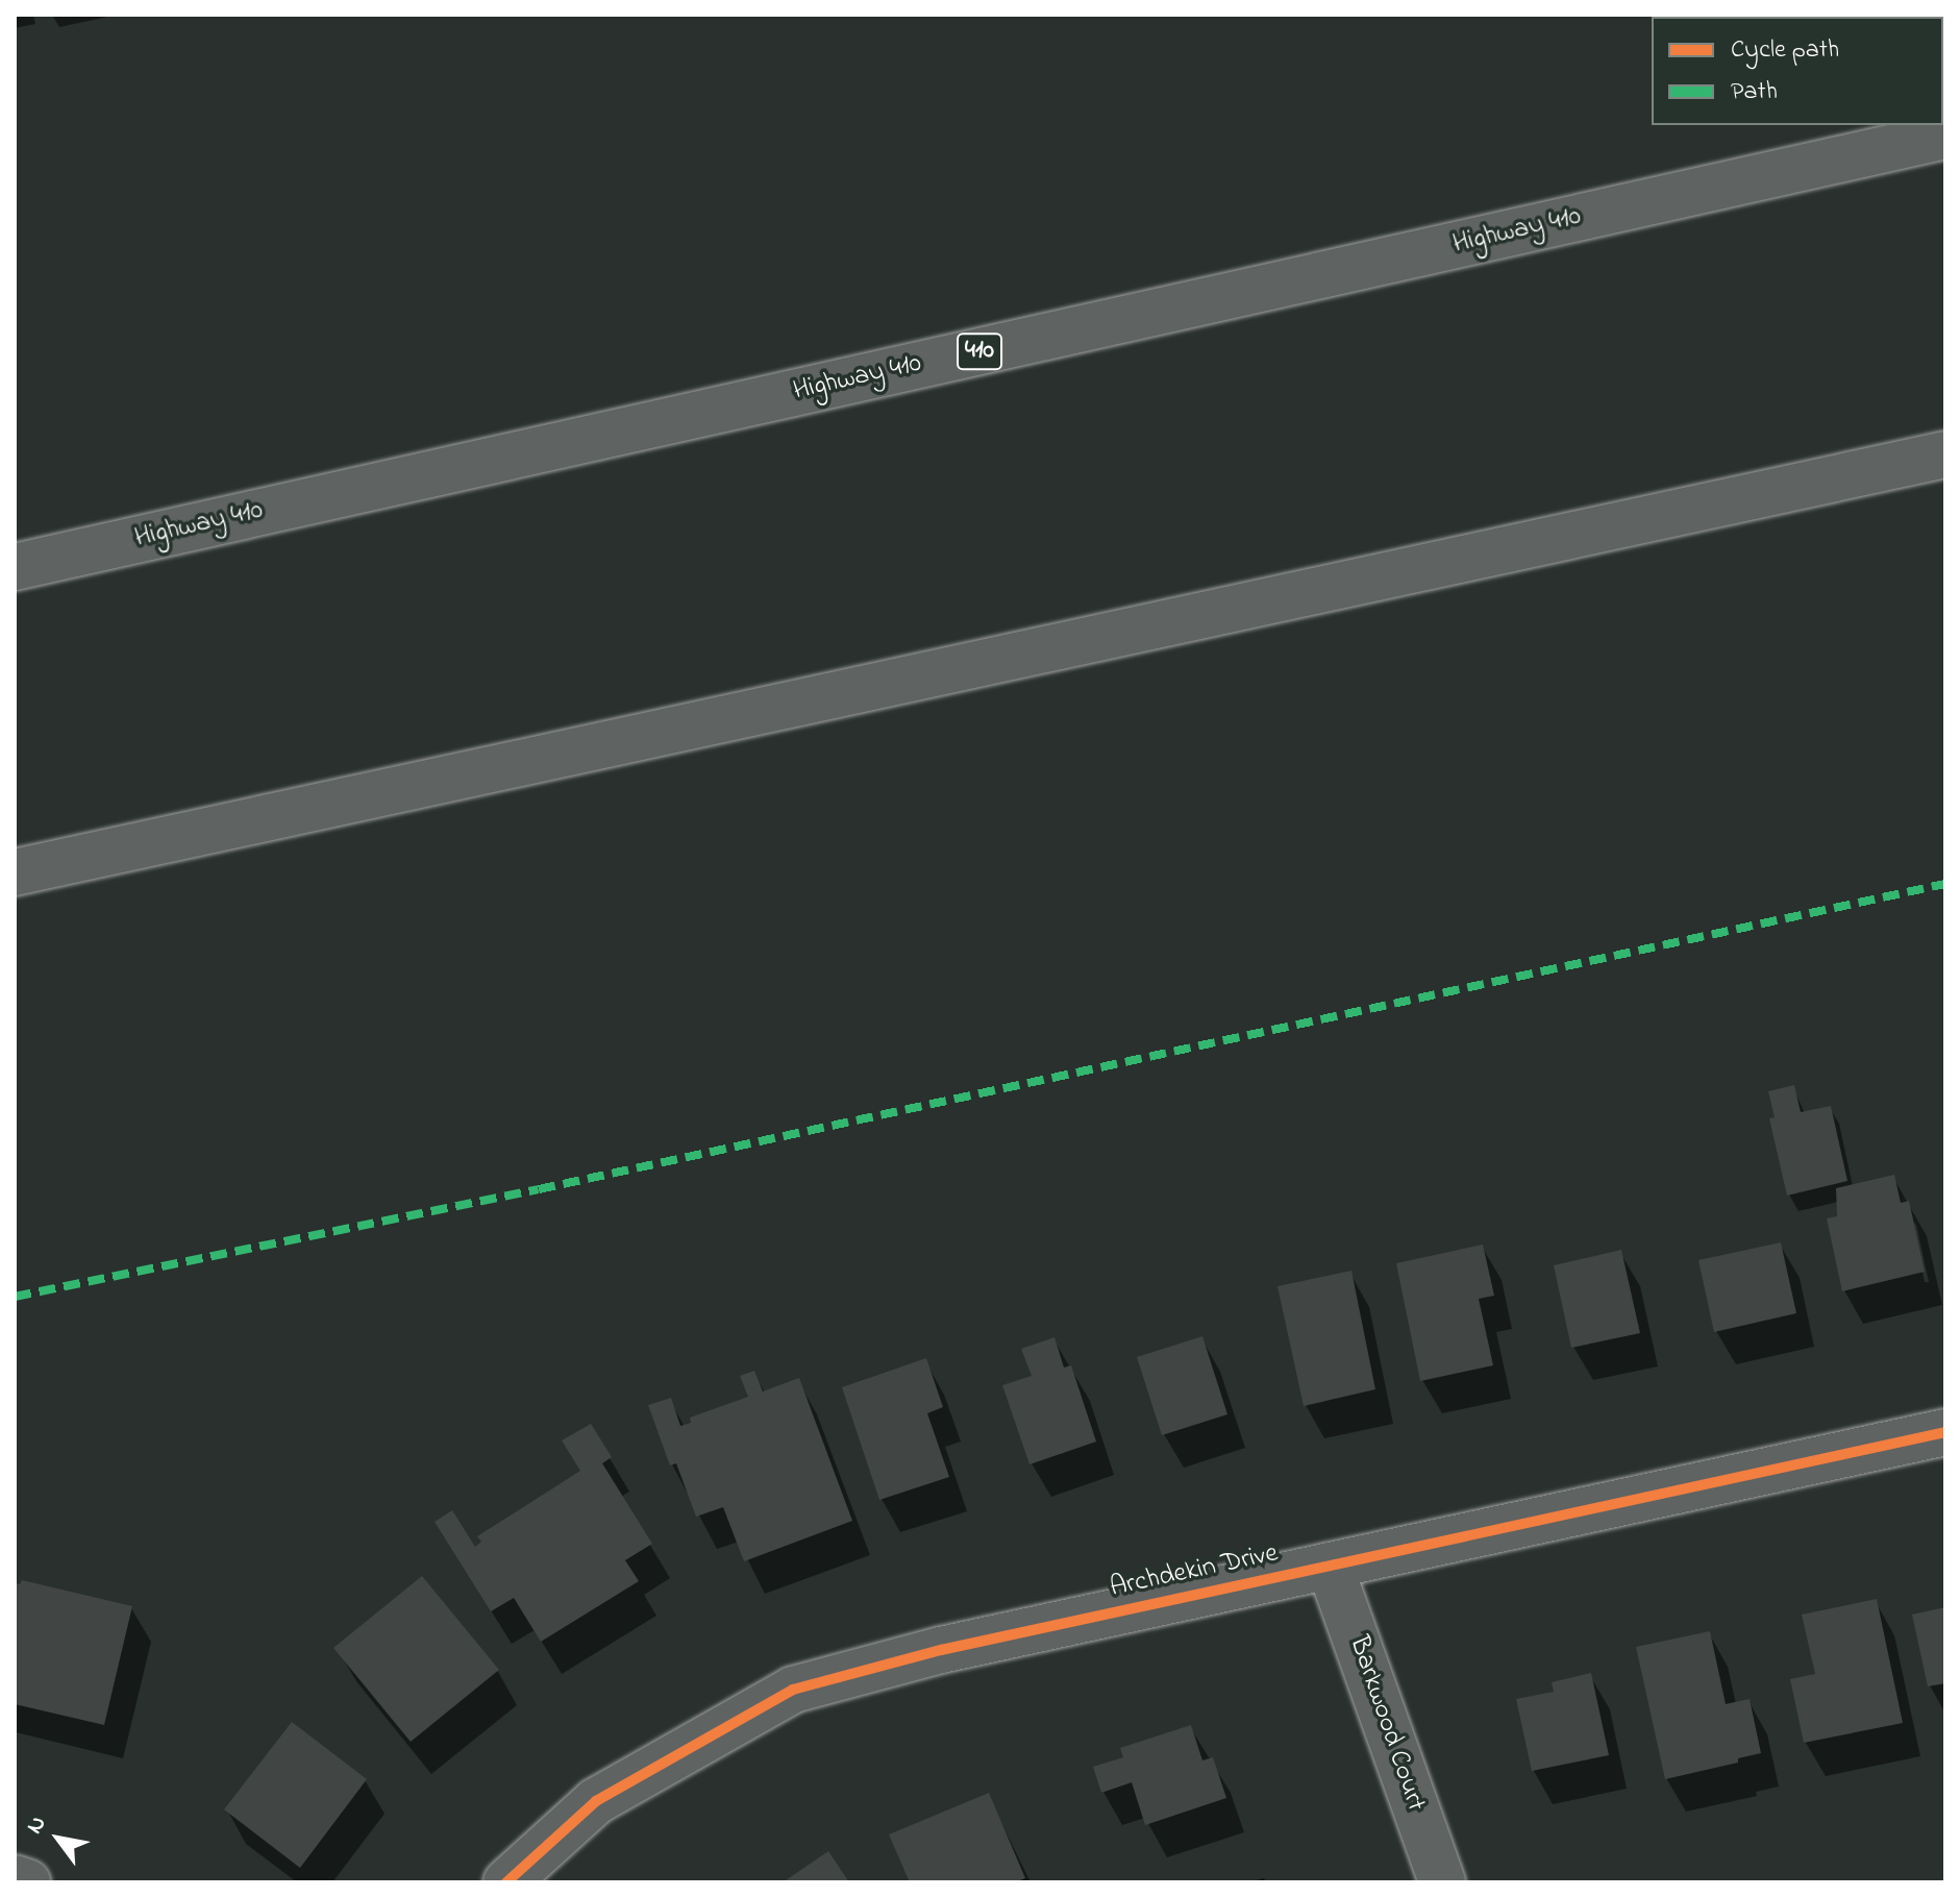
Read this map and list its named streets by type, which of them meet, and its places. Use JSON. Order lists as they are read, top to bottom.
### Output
{
  "streets": {
    "main road": [
      "Highway 410",
      "410",
      "Archdekin Drive",
      "Barkwood Court"
    ]
  },
  "crossings": [
    ["Archdekin Drive", "Barkwood Court"]
  ],
  "legend": ["Cycle path", "Path"],
  "north": "top left"
}
